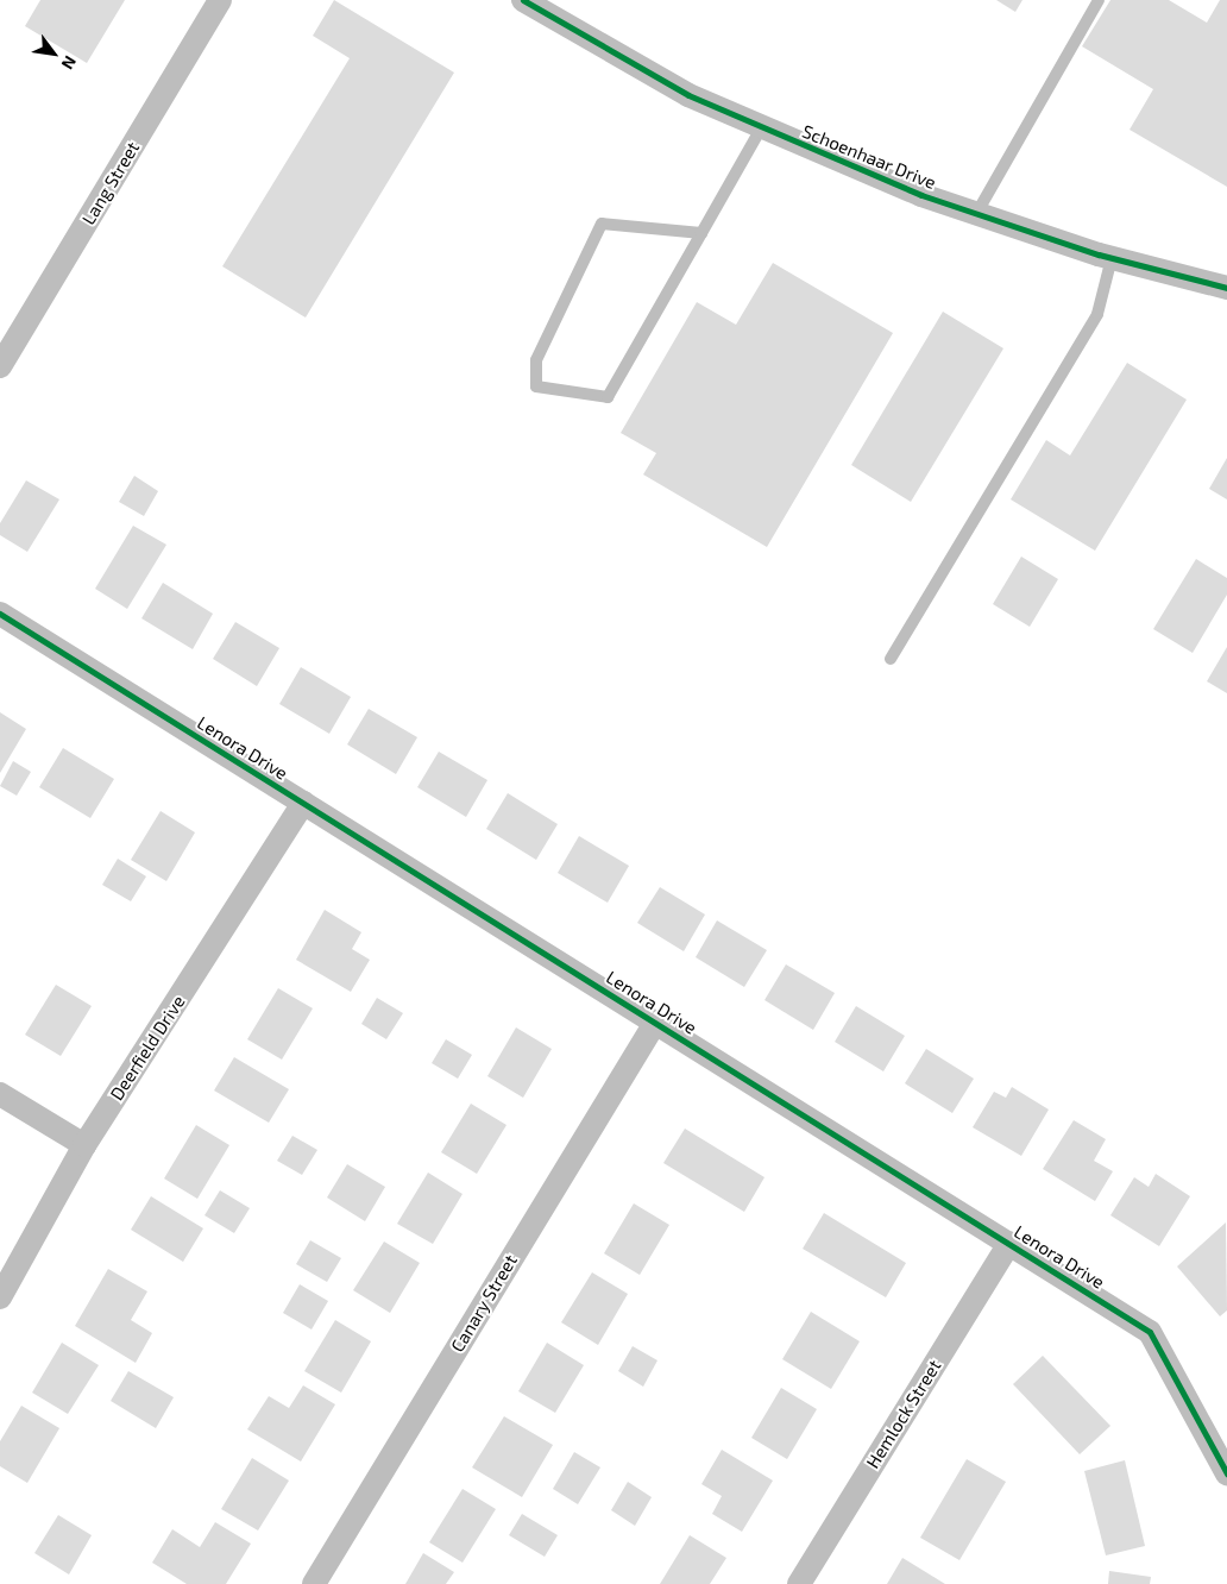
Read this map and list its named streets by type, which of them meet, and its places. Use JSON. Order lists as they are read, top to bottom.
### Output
{
  "streets": {
    "street": [
      "Schoenhaar Drive",
      "Lang Street",
      "Lenora Drive",
      "Deerfield Drive",
      "Canary Street",
      "Hemlock Street"
    ]
  },
  "crossings": [
    ["Lenora Drive", "Deerfield Drive"],
    ["Lenora Drive", "Canary Street"],
    ["Lenora Drive", "Hemlock Street"]
  ],
  "north": "bottom right"
}
